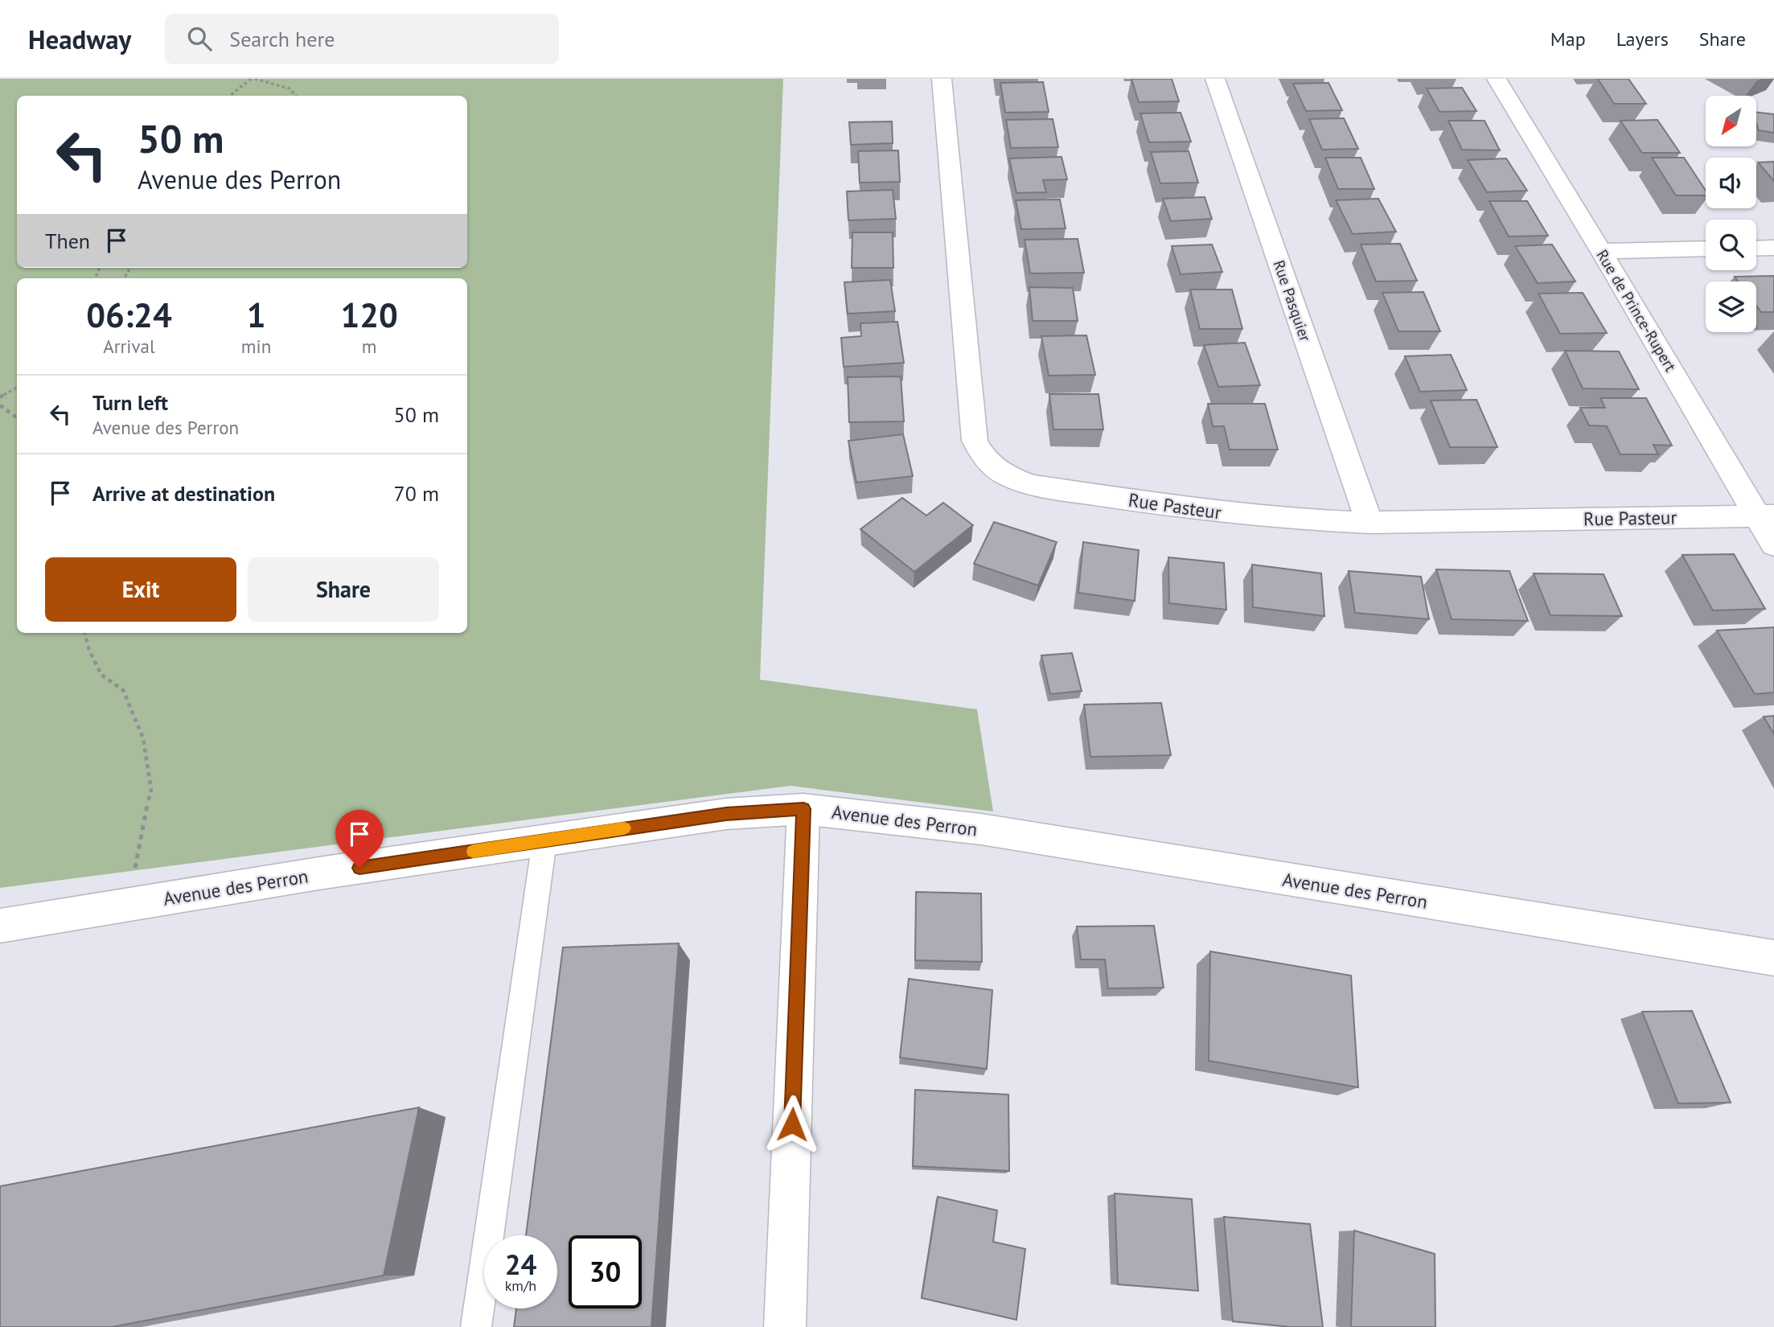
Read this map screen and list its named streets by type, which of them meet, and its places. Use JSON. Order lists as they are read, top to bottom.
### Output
{
  "streets": {
    "street": [
      "Rue Pasquier",
      "Rue de Prince-Rupert",
      "Rue Pasteur",
      "Avenue des Perron"
    ]
  },
  "crossings": [
    ["Rue Pasquier", "Rue Pasteur"],
    ["Rue de Prince-Rupert", "Rue Pasteur"]
  ],
  "north": "bottom left",
  "page": {
    "header": "Headway",
    "search": "Search here",
    "nav": ["Map", "Layers", "Share"],
    "turn": ["50 m", "Avenue des Perron"],
    "then": "Then",
    "eta": [
      "06:24",
      "Arrival",
      "1",
      "min",
      "120",
      "m"
    ],
    "list": [
      {
        "name": "Turn left",
        "note": "Avenue des Perron",
        "value": "50 m"
      },
      {
        "name": "Arrive at destination",
        "value": "70 m"
      }
    ],
    "buttons": ["Exit", "Share"],
    "speed": "24 km/h",
    "limit": "30"
  }
}
